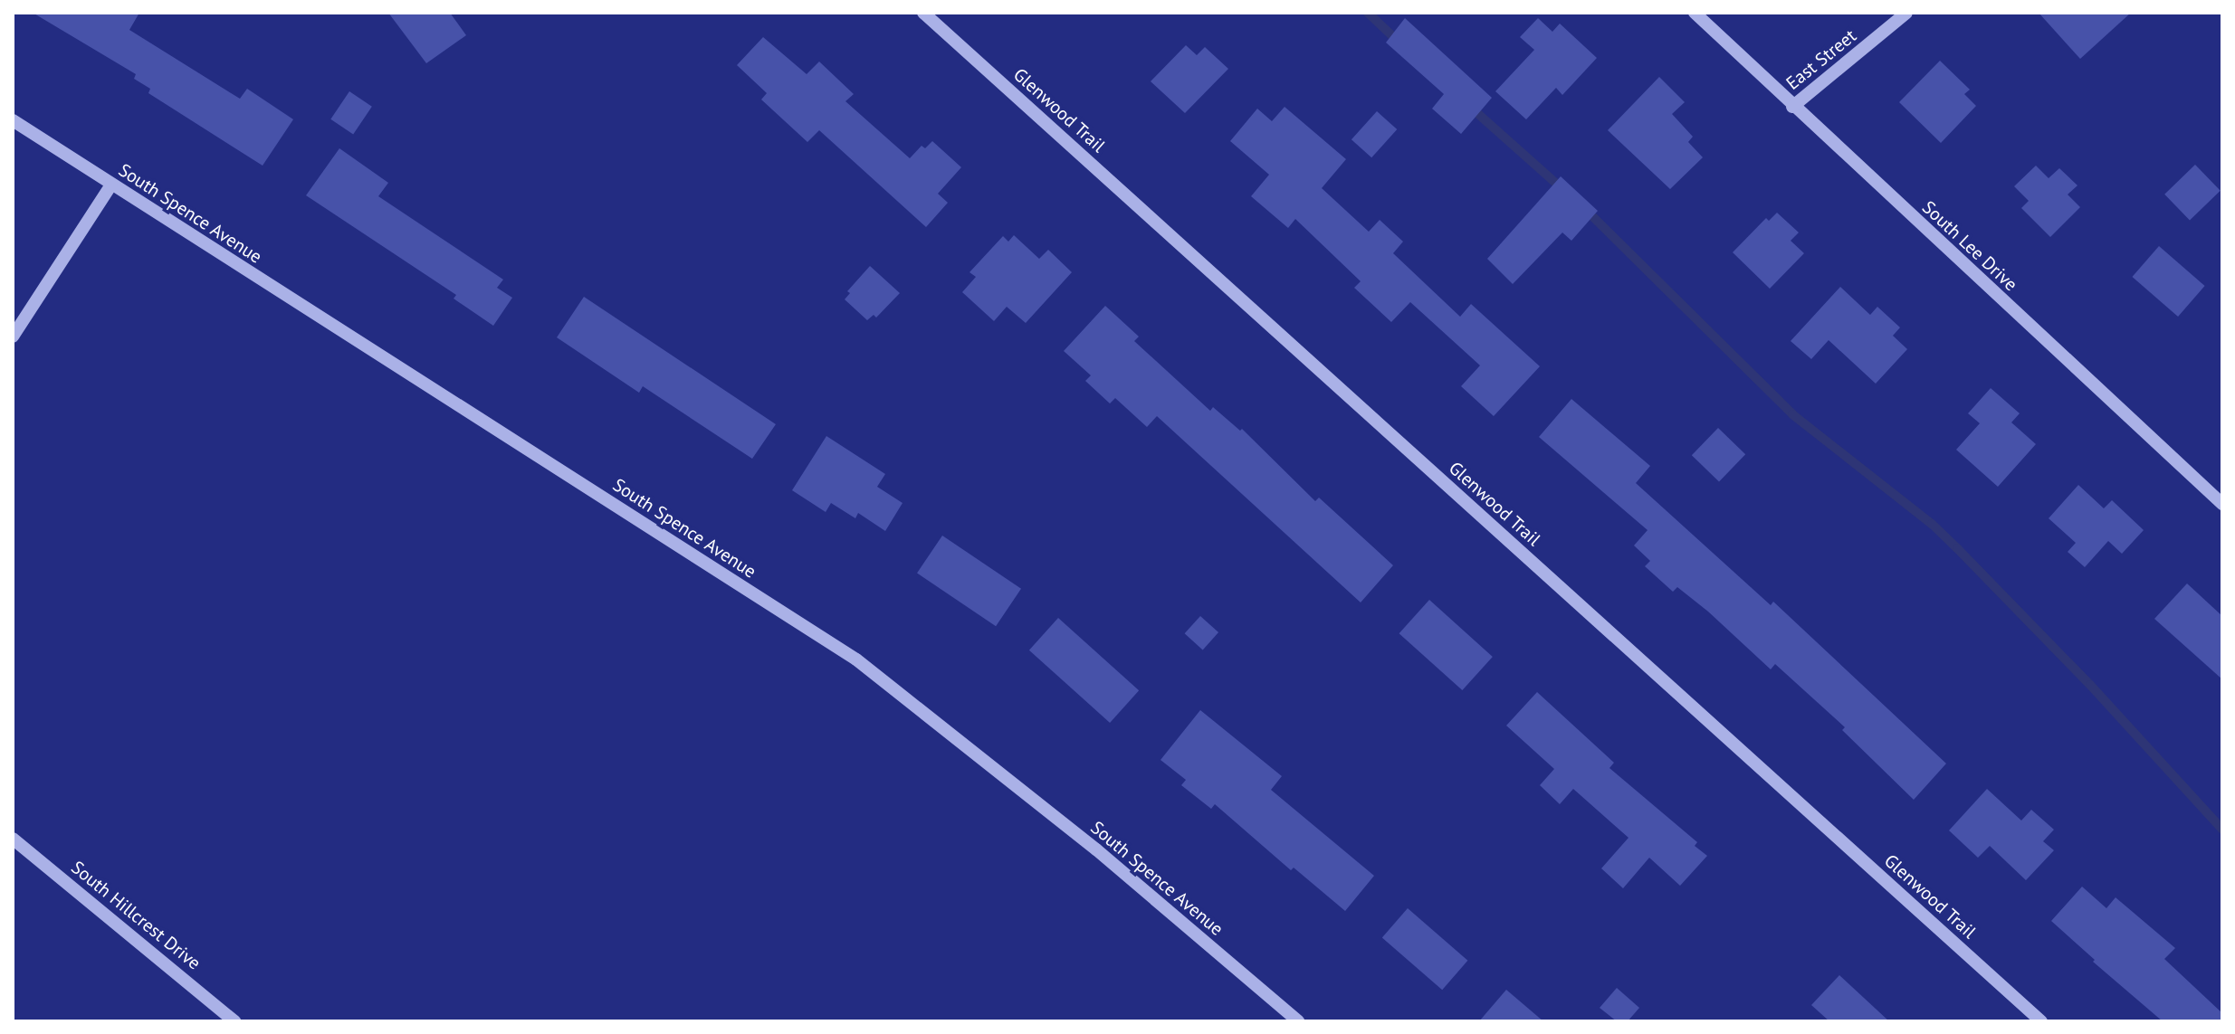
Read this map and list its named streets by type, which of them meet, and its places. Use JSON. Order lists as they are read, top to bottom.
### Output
{
  "streets": {
    "street": [
      "East Street",
      "Glenwood Trail",
      "South Spence Avenue",
      "South Lee Drive",
      "South Hillcrest Drive"
    ]
  },
  "crossings": [
    ["East Street", "South Lee Drive"]
  ]
}
